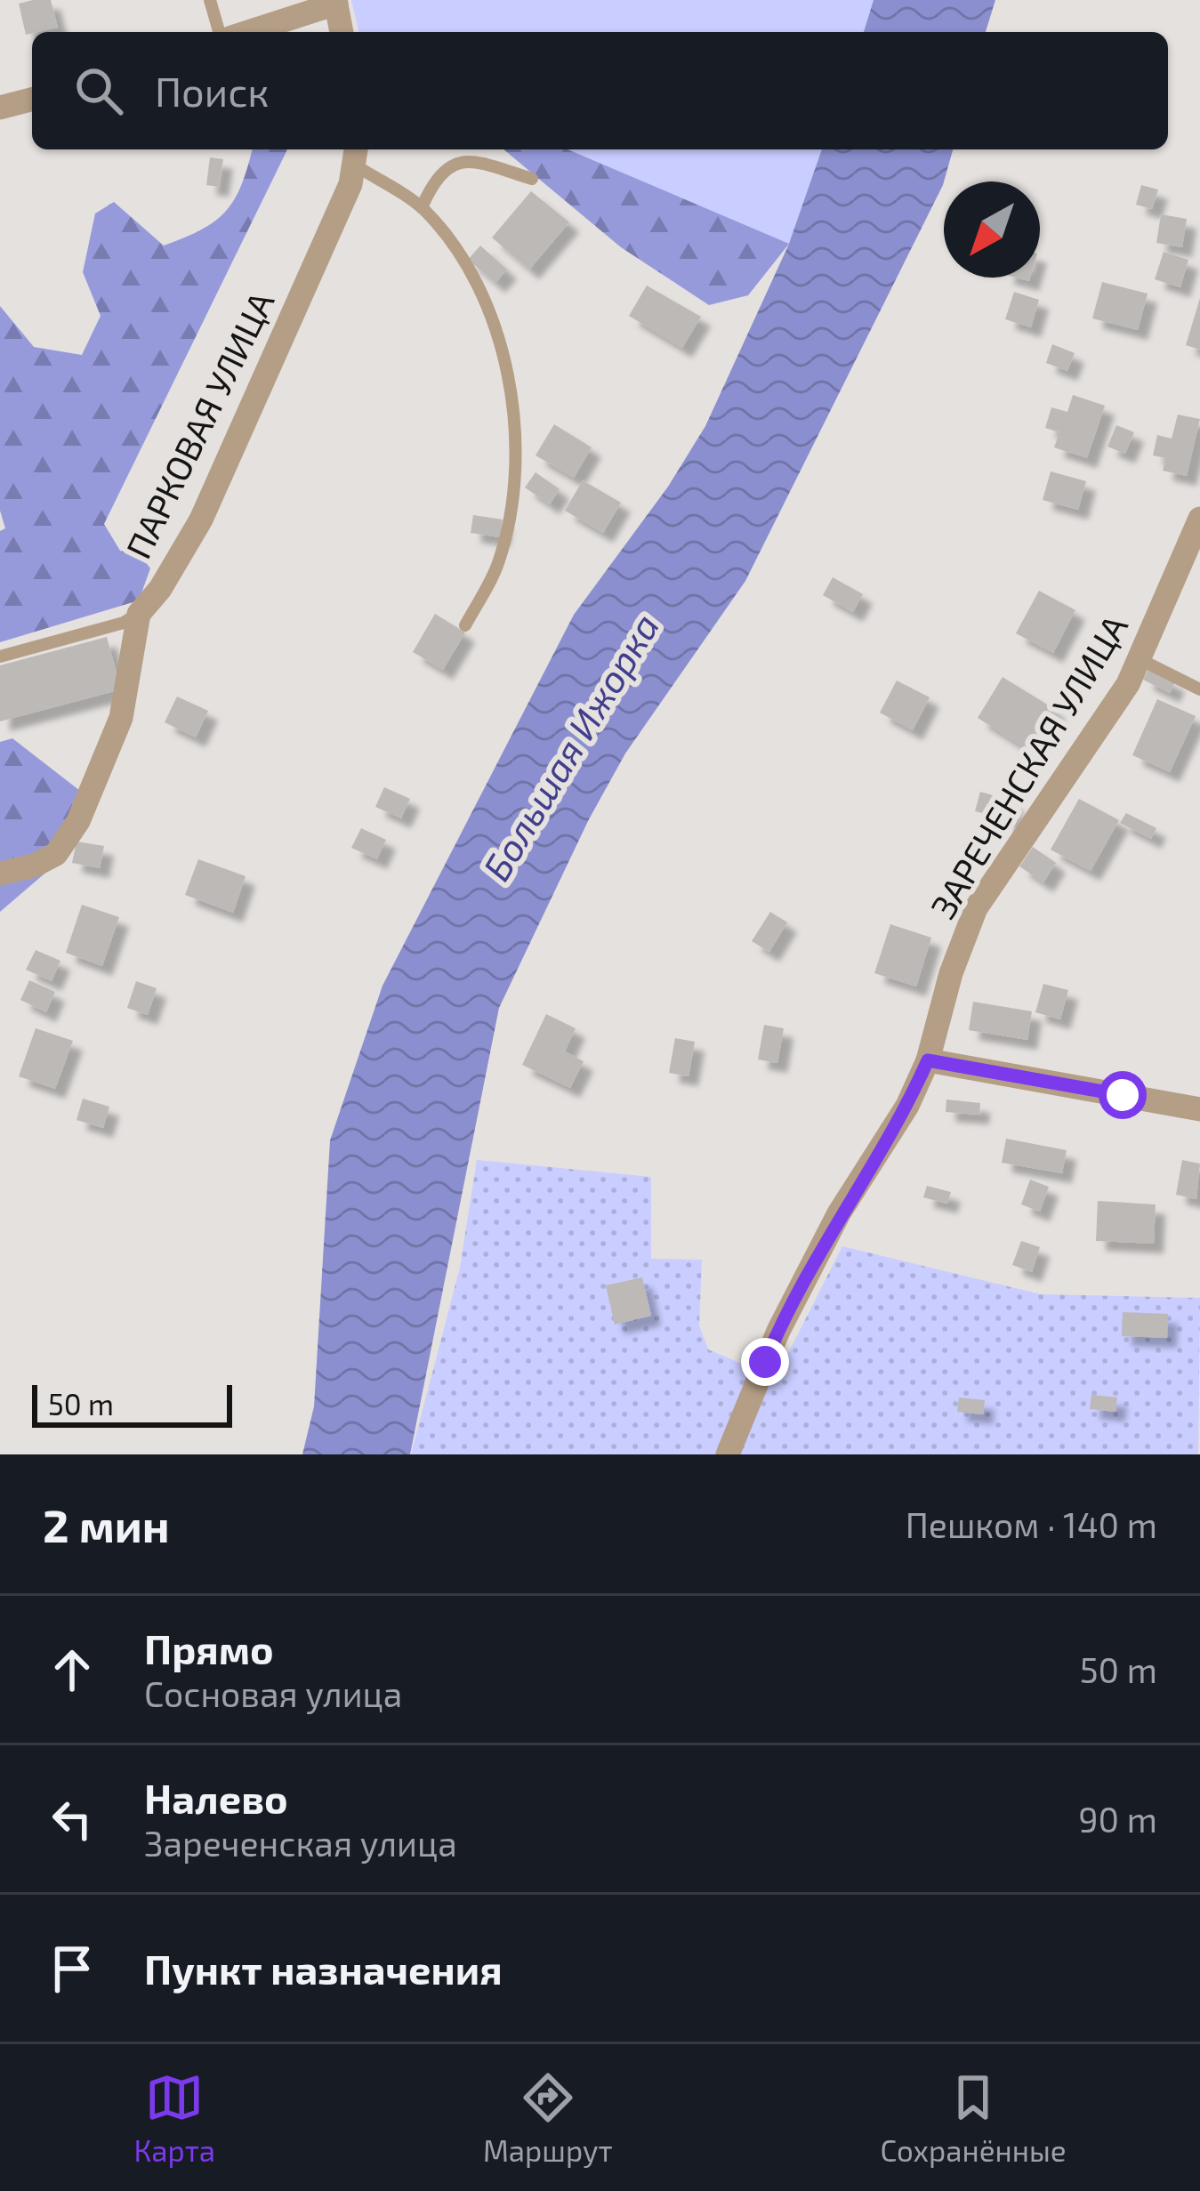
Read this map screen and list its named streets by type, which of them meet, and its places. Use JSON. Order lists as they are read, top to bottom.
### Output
{
  "streets": {
    "street": ["ПАРКОВАЯ УЛИЦА", "ЗАРЕЧЕНСКАЯ УЛИЦА"]
  },
  "water": ["Большая Ижорка"],
  "scale_bar": "50 m",
  "north": "bottom left",
  "page": {
    "search": "Поиск",
    "scale": "50 m",
    "heading": ["2 мин", "Пешком · 140 m"],
    "list": [
      ["Прямо", "Сосновая улица", "50 m"],
      ["Налево", "Зареченская улица", "90 m"],
      "Пункт назначения"
    ],
    "nav": ["Карта", "Маршрут", "Сохранённые"]
  }
}
